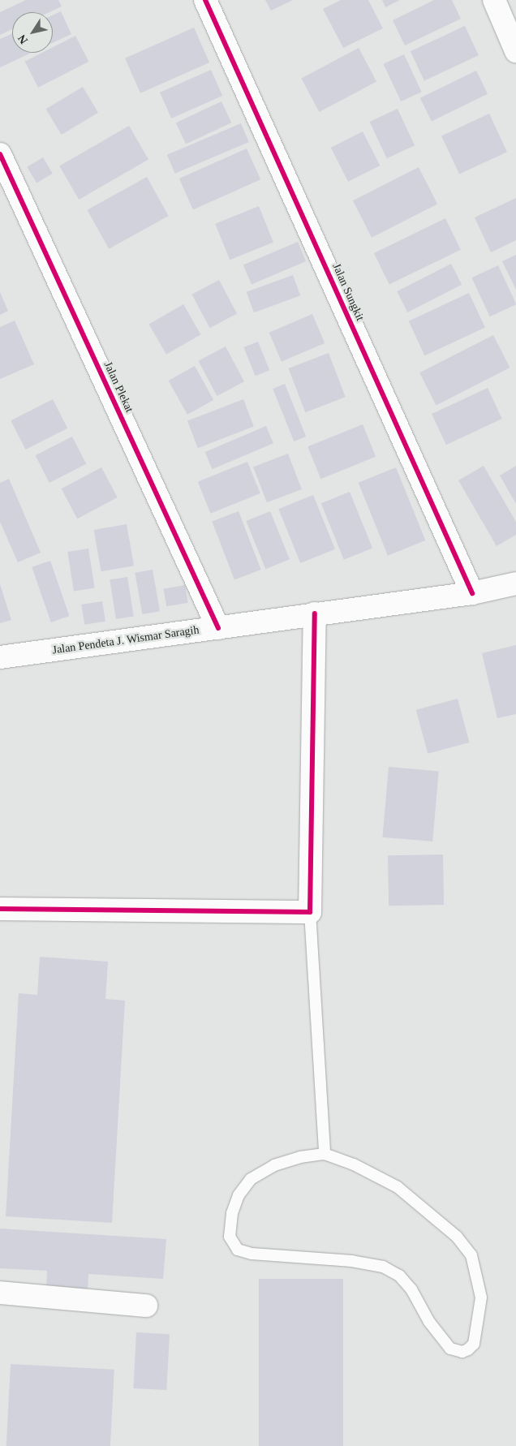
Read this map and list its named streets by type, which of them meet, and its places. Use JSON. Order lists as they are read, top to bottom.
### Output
{
  "streets": {
    "street": ["Jalan Sungkit", "Jalan Plekat", "Jalan Pendeta J. Wismar Saragih"]
  },
  "crossings": [
    ["Jalan Sungkit", "Jalan Pendeta J. Wismar Saragih"],
    ["Jalan Plekat", "Jalan Pendeta J. Wismar Saragih"]
  ],
  "north": "bottom left"
}
